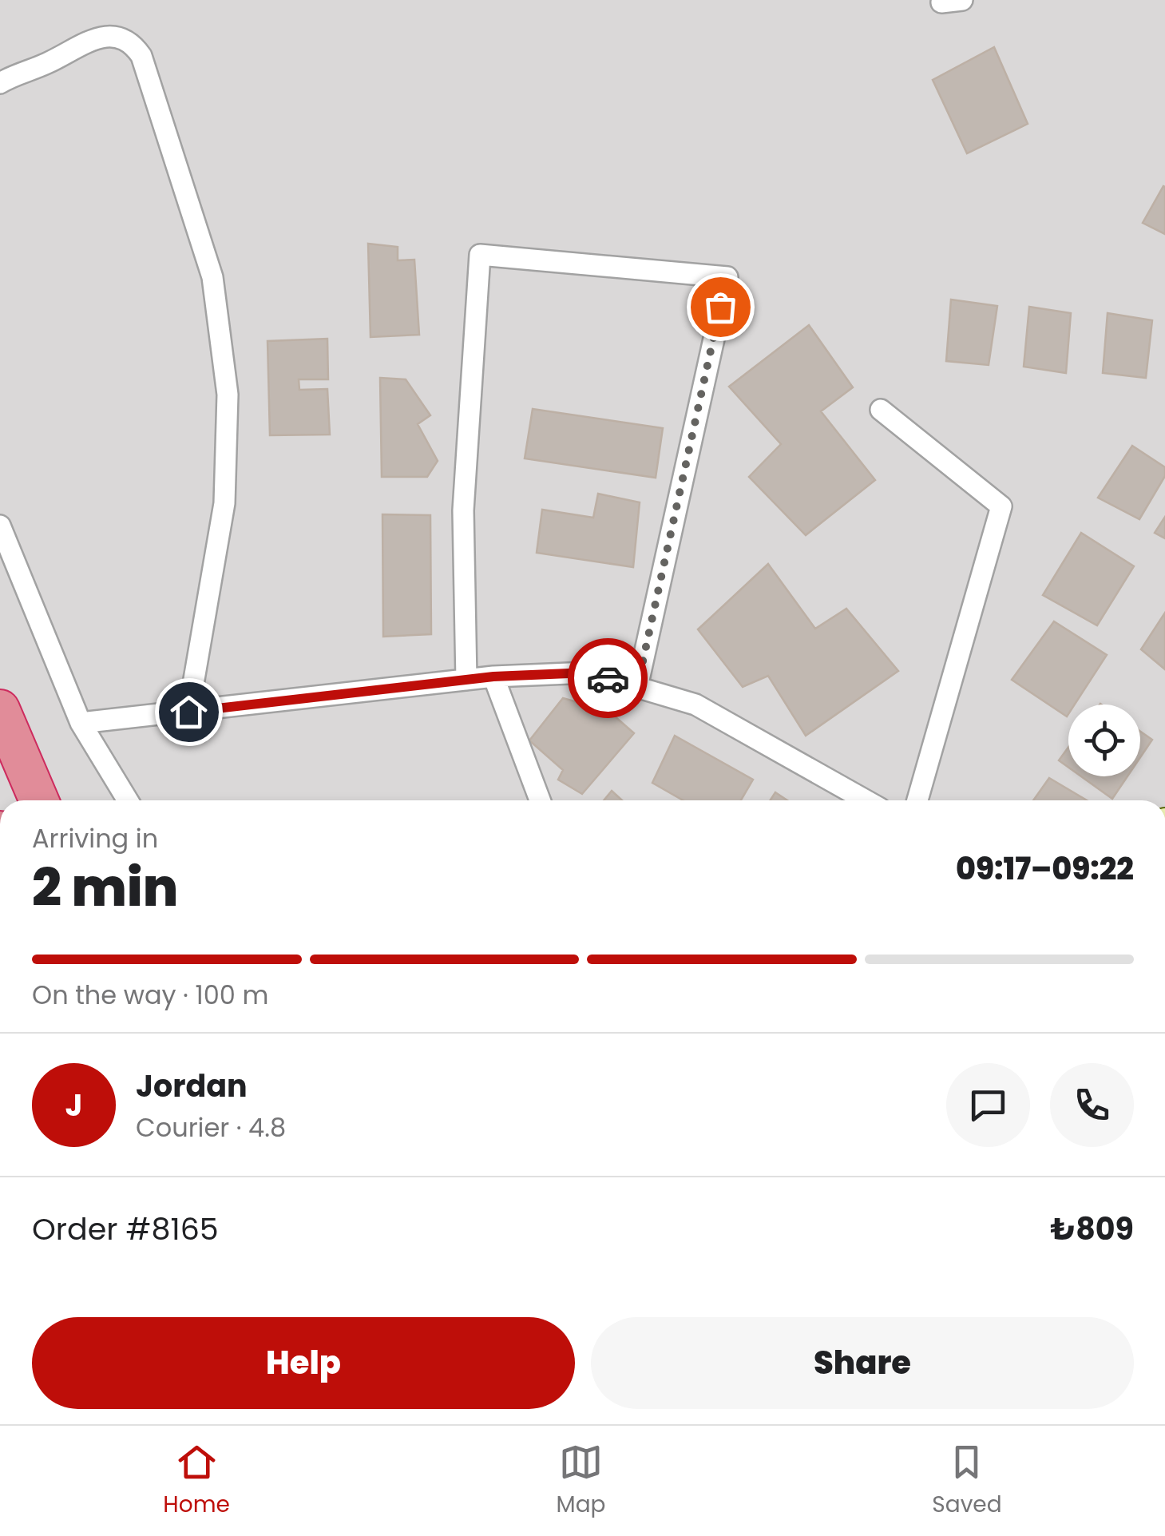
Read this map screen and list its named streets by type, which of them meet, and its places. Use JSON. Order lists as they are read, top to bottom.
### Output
{
  "page": {
    "heading": ["2 min", "Arriving in", "09:17–09:22"],
    "panel": [
      "Jordan",
      "Courier · 4.8",
      "Order #8165",
      "₺809"
    ],
    "bar": "On the way · 100 m",
    "round": "J",
    "buttons": ["Help", "Share"],
    "tabs": ["Home", "Map", "Saved"]
  }
}
